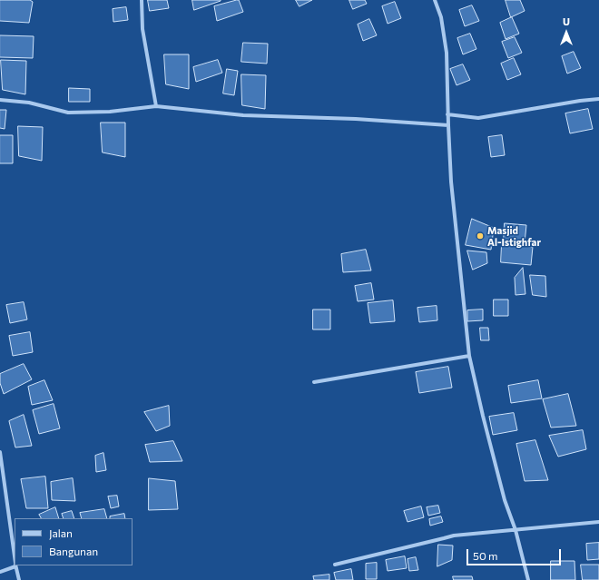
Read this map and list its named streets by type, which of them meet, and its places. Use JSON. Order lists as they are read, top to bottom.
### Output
{
  "places": ["Masjid Al-Istighfar"],
  "legend": ["Jalan", "Bangunan"],
  "scale_bar": "50 m",
  "north": "top"
}
